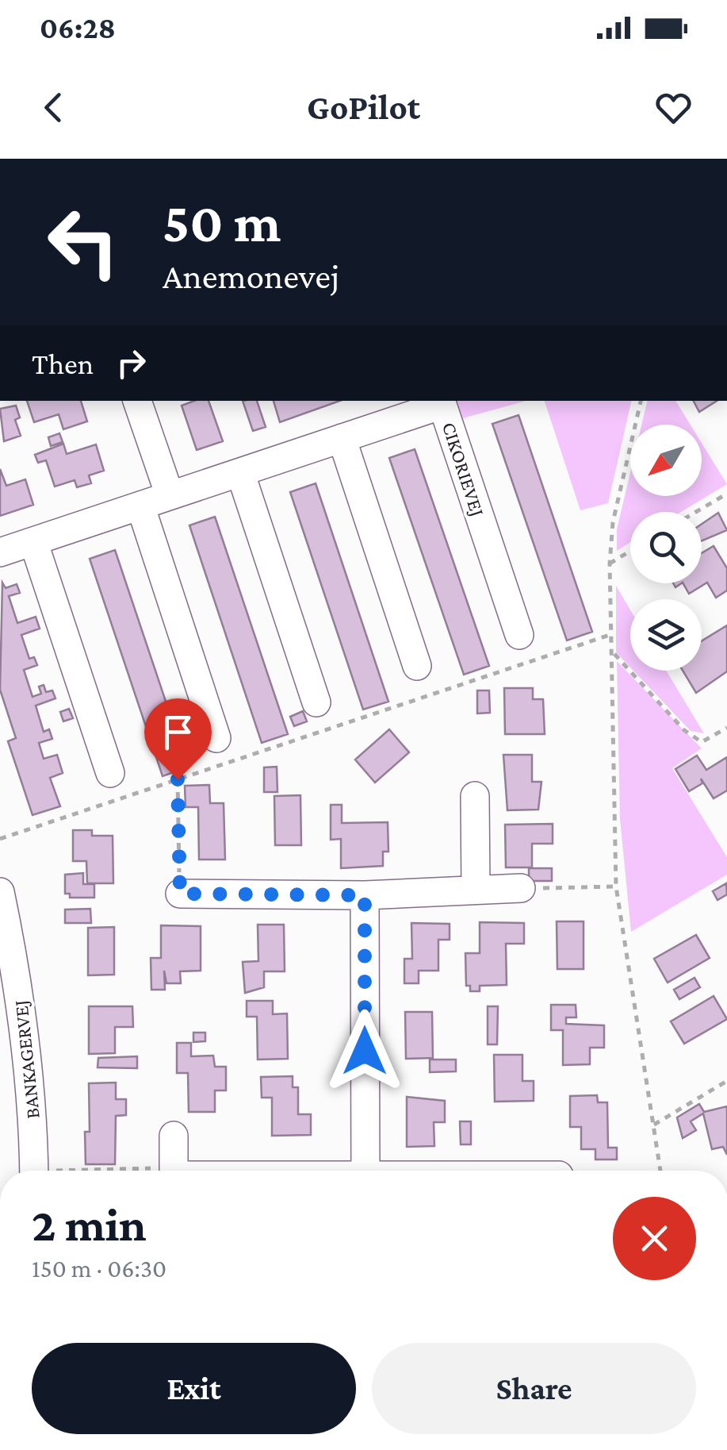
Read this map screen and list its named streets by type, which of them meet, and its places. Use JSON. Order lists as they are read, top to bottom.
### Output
{
  "streets": {
    "street": ["CIKORIEVEJ", "BANKAGERVEJ"]
  },
  "north": "bottom left",
  "page": {
    "status": "06:28",
    "header": "GoPilot",
    "turn": ["50 m", "Anemonevej"],
    "then": "Then",
    "heading": ["2 min", "150 m · 06:30"],
    "buttons": ["Exit", "Share"]
  }
}
